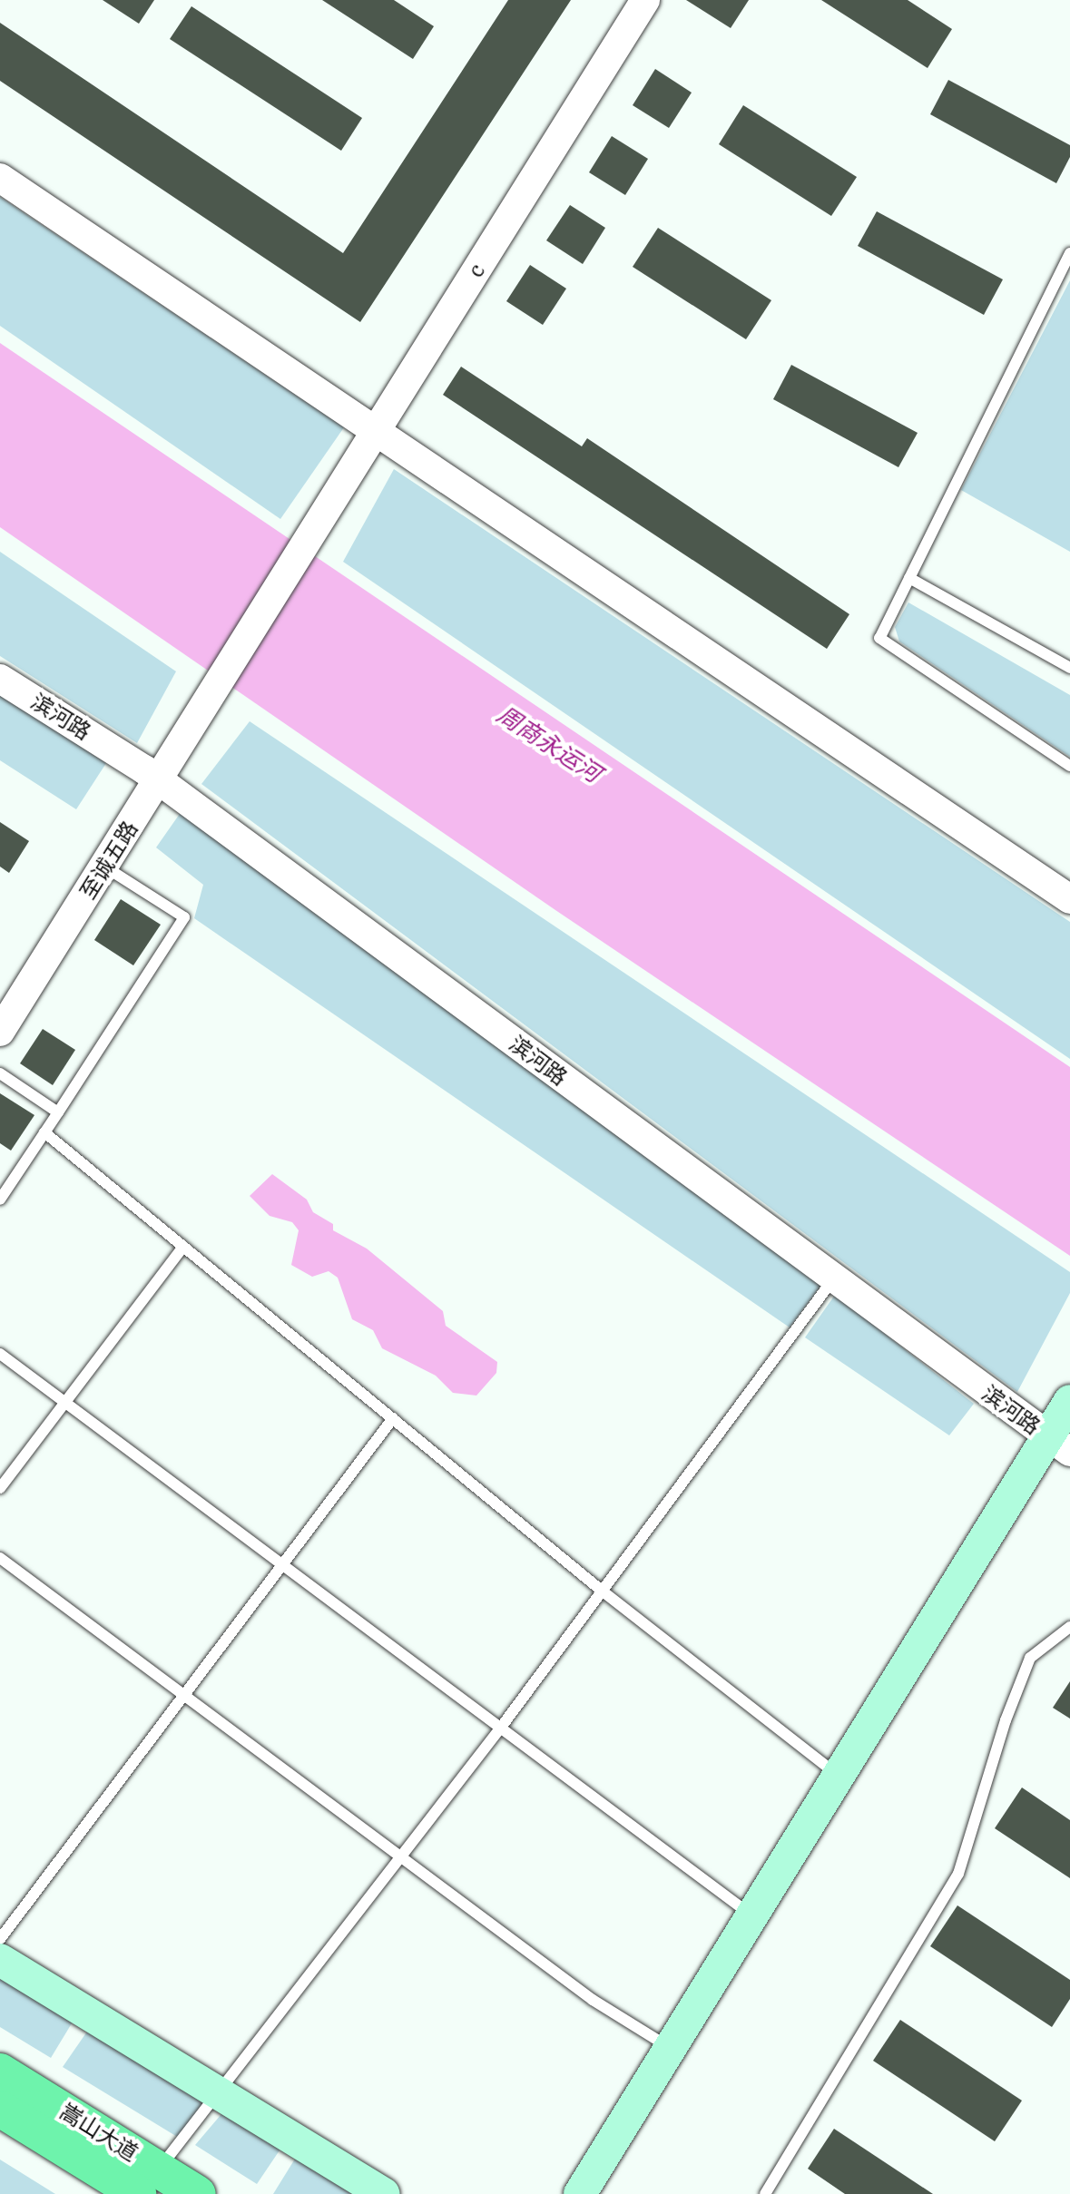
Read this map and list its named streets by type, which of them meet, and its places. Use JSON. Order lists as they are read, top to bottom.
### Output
{
  "streets": {
    "main road": ["嵩山大道"],
    "street": ["c", "滨河路", "至诚五路"]
  },
  "crossings": [
    ["c", "至诚五路"],
    ["滨河路", "至诚五路"]
  ],
  "water": ["周商永运河"]
}
